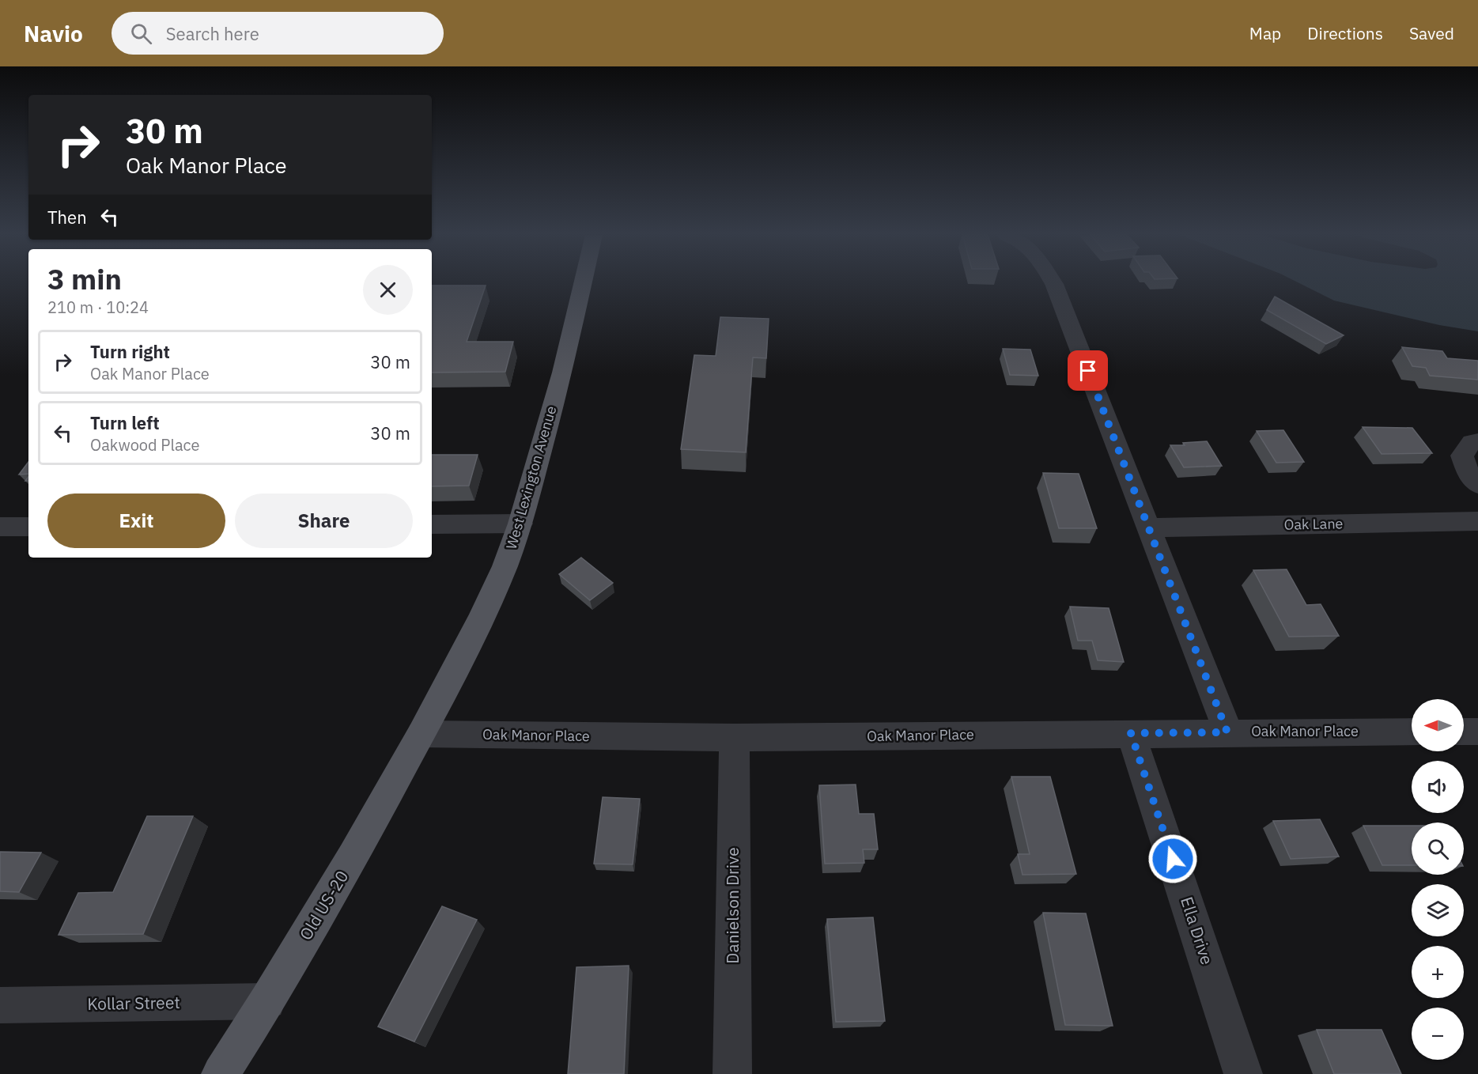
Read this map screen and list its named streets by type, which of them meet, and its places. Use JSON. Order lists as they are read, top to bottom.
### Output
{
  "streets": {
    "main road": ["West Lexington Avenue", "Old US-20"],
    "street": [
      "Oak Lane",
      "Oak Manor Place",
      "Danielson Drive",
      "Ella Drive",
      "Kollar Street"
    ]
  },
  "crossings": [
    ["West Lexington Avenue", "Oak Manor Place"],
    ["West Lexington Avenue", "Old US-20"],
    ["Oak Manor Place", "Old US-20"],
    ["Oak Manor Place", "Danielson Drive"],
    ["Oak Manor Place", "Ella Drive"],
    ["Old US-20", "Kollar Street"]
  ],
  "north": "left",
  "page": {
    "header": "Navio",
    "search": "Search here",
    "nav": ["Map", "Directions", "Saved"],
    "turn": ["30 m", "Oak Manor Place"],
    "then": "Then",
    "heading": ["3 min", "210 m · 10:24"],
    "list": [
      {
        "name": "Turn right",
        "note": "Oak Manor Place",
        "value": "30 m"
      },
      {
        "name": "Turn left",
        "note": "Oakwood Place",
        "value": "30 m"
      }
    ],
    "buttons": ["Exit", "Share"],
    "map_buttons": ["+", "−"]
  }
}
